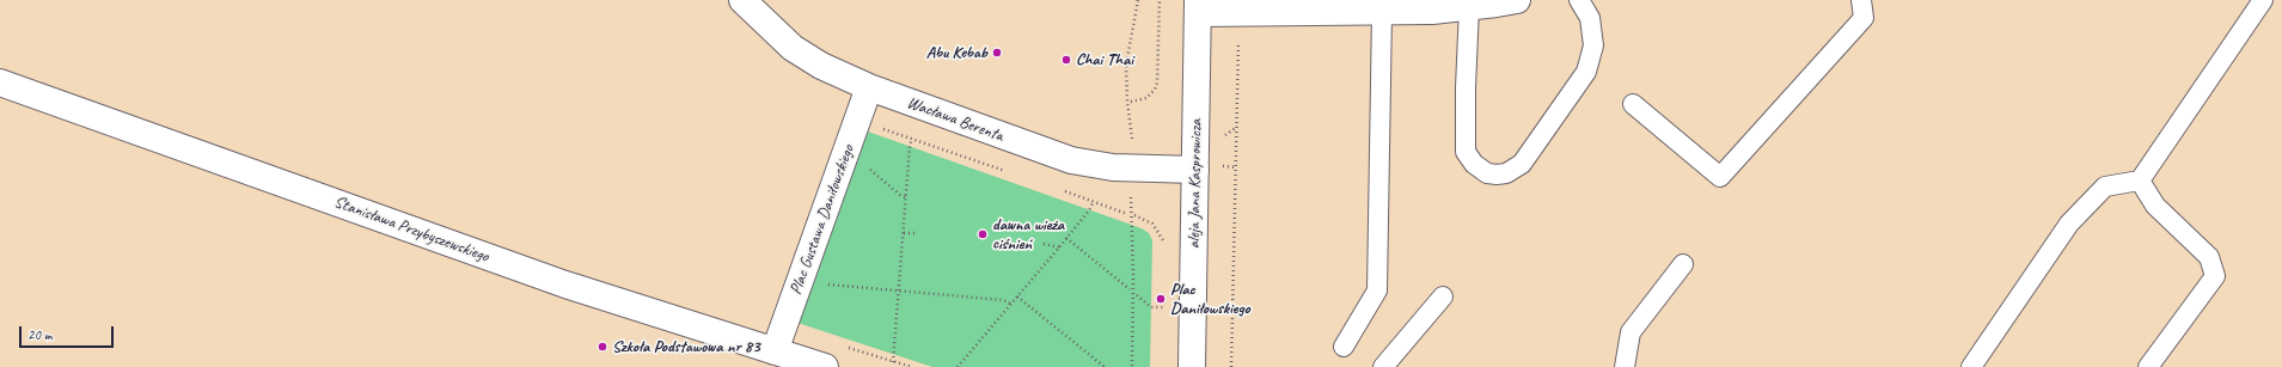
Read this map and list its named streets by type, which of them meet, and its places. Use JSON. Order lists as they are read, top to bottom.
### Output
{
  "streets": {
    "street": [
      "Wacława Berenta",
      "aleja Jana Kasprowicza",
      "Plac Gustawa Daniłowskiego",
      "Stanisława Przybyszewskiego"
    ]
  },
  "crossings": [
    ["Wacława Berenta", "aleja Jana Kasprowicza"],
    ["Wacława Berenta", "Plac Gustawa Daniłowskiego"],
    ["Plac Gustawa Daniłowskiego", "Stanisława Przybyszewskiego"]
  ],
  "places": [
    "Abu Kebab",
    "Chai Thai",
    "dawna wieża ciśnień",
    "Plac Daniłowskiego",
    "Szkoła Podstawowa nr 83"
  ],
  "scale_bar": "20 m"
}
